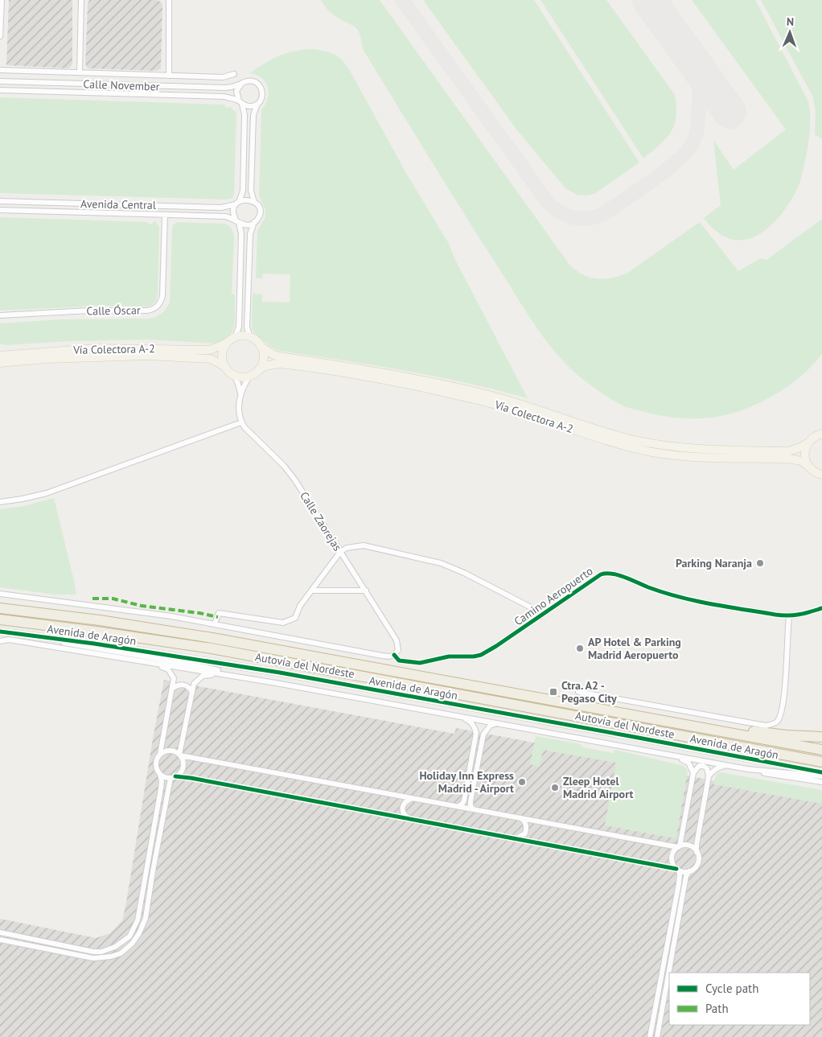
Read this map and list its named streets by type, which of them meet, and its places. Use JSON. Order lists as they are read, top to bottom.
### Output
{
  "streets": {
    "highway": ["Autovía del Nordeste"],
    "main road": ["Vía Colectora A-2"],
    "street": [
      "Calle November",
      "Avenida Central",
      "Calle Óscar",
      "Calle Zaorejas",
      "Camino Aeropuerto",
      "Avenida de Aragón"
    ]
  },
  "crossings": [
    ["Avenida Central", "Calle Óscar"],
    ["Calle Zaorejas", "Camino Aeropuerto"]
  ],
  "places": {
    "other": [
      "Parking Naranja",
      "AP Hotel & Parking Madrid Aeropuerto",
      "Holiday Inn Express Madrid - Airport",
      "Zleep Hotel Madrid Airport"
    ],
    "transit": ["Ctra. A2 - Pegaso City"]
  },
  "legend": ["Cycle path", "Path"],
  "north": "top"
}
